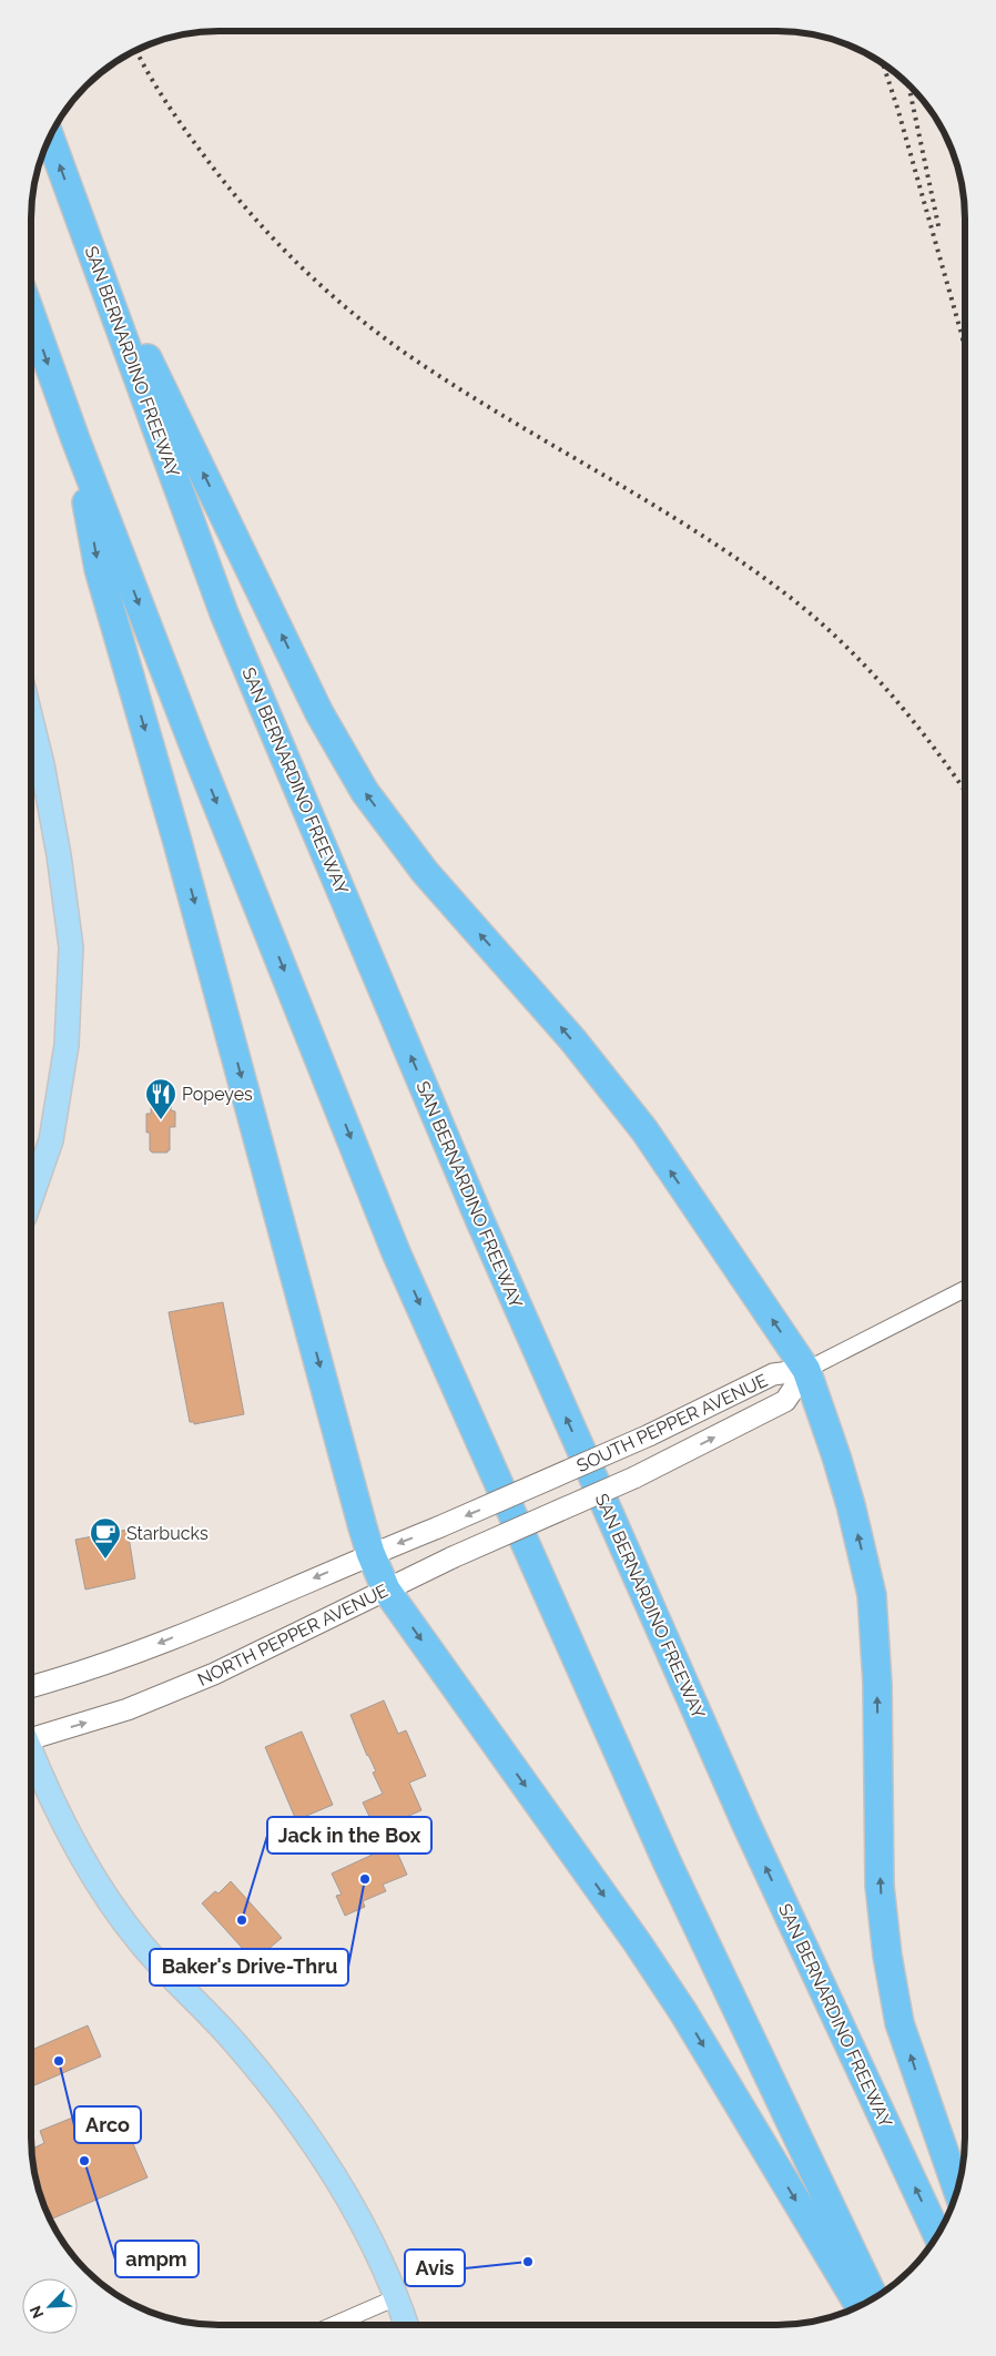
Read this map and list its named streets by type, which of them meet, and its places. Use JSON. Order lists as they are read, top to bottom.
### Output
{
  "streets": {
    "highway": ["SAN BERNARDINO FREEWAY"],
    "main road": ["SOUTH PEPPER AVENUE", "NORTH PEPPER AVENUE"]
  },
  "crossings": [
    ["SOUTH PEPPER AVENUE", "NORTH PEPPER AVENUE"]
  ],
  "places": {
    "restaurant": ["Popeyes"],
    "cafe": ["Starbucks"],
    "other": [
      "Baker's Drive-Thru",
      "Jack in the Box",
      "Arco",
      "ampm",
      "Avis"
    ]
  },
  "north": "bottom left"
}
